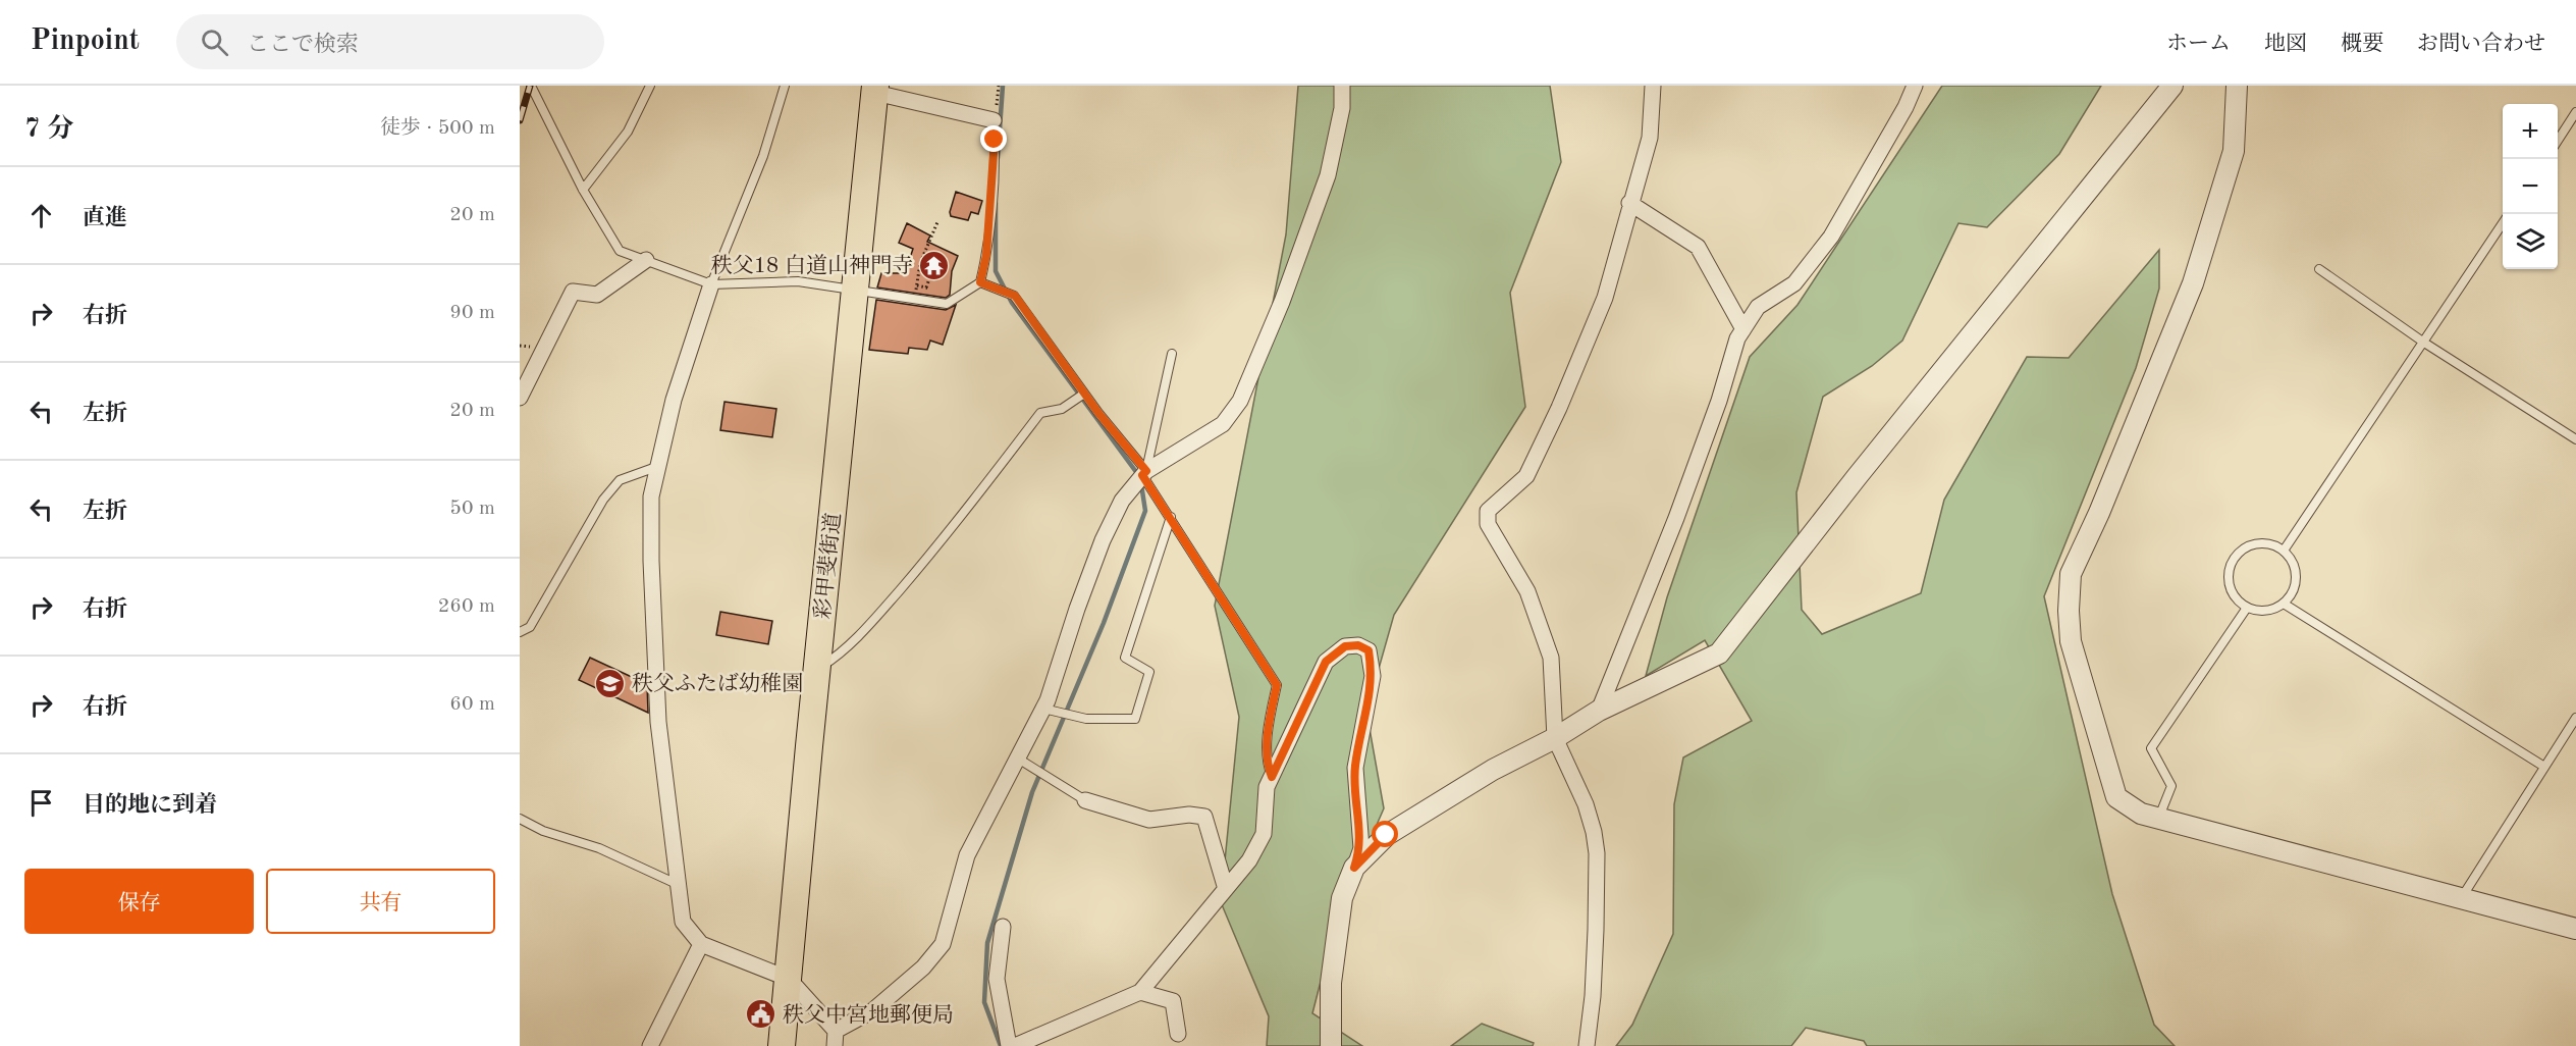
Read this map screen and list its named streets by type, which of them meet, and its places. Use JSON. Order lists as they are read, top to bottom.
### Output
{
  "streets": {
    "highway": ["彩甲斐街道"]
  },
  "places": {
    "temple": ["秩父18 白道山神門寺"],
    "school or university": ["秩父ふたば幼稚園"],
    "public building": ["秩父中宮地郵便局"]
  },
  "page": {
    "header": "Pinpoint",
    "search": "ここで検索",
    "nav": [
      "ホーム",
      "地図",
      "概要",
      "お問い合わせ"
    ],
    "heading": ["7 分", "徒歩 · 500 m"],
    "map_buttons": ["+", "−"],
    "list": [
      ["直進", "20 m"],
      ["右折", "90 m"],
      ["左折", "20 m"],
      ["左折", "50 m"],
      ["右折", "260 m"],
      ["右折", "60 m"],
      "目的地に到着"
    ],
    "buttons": ["保存", "共有"]
  }
}
